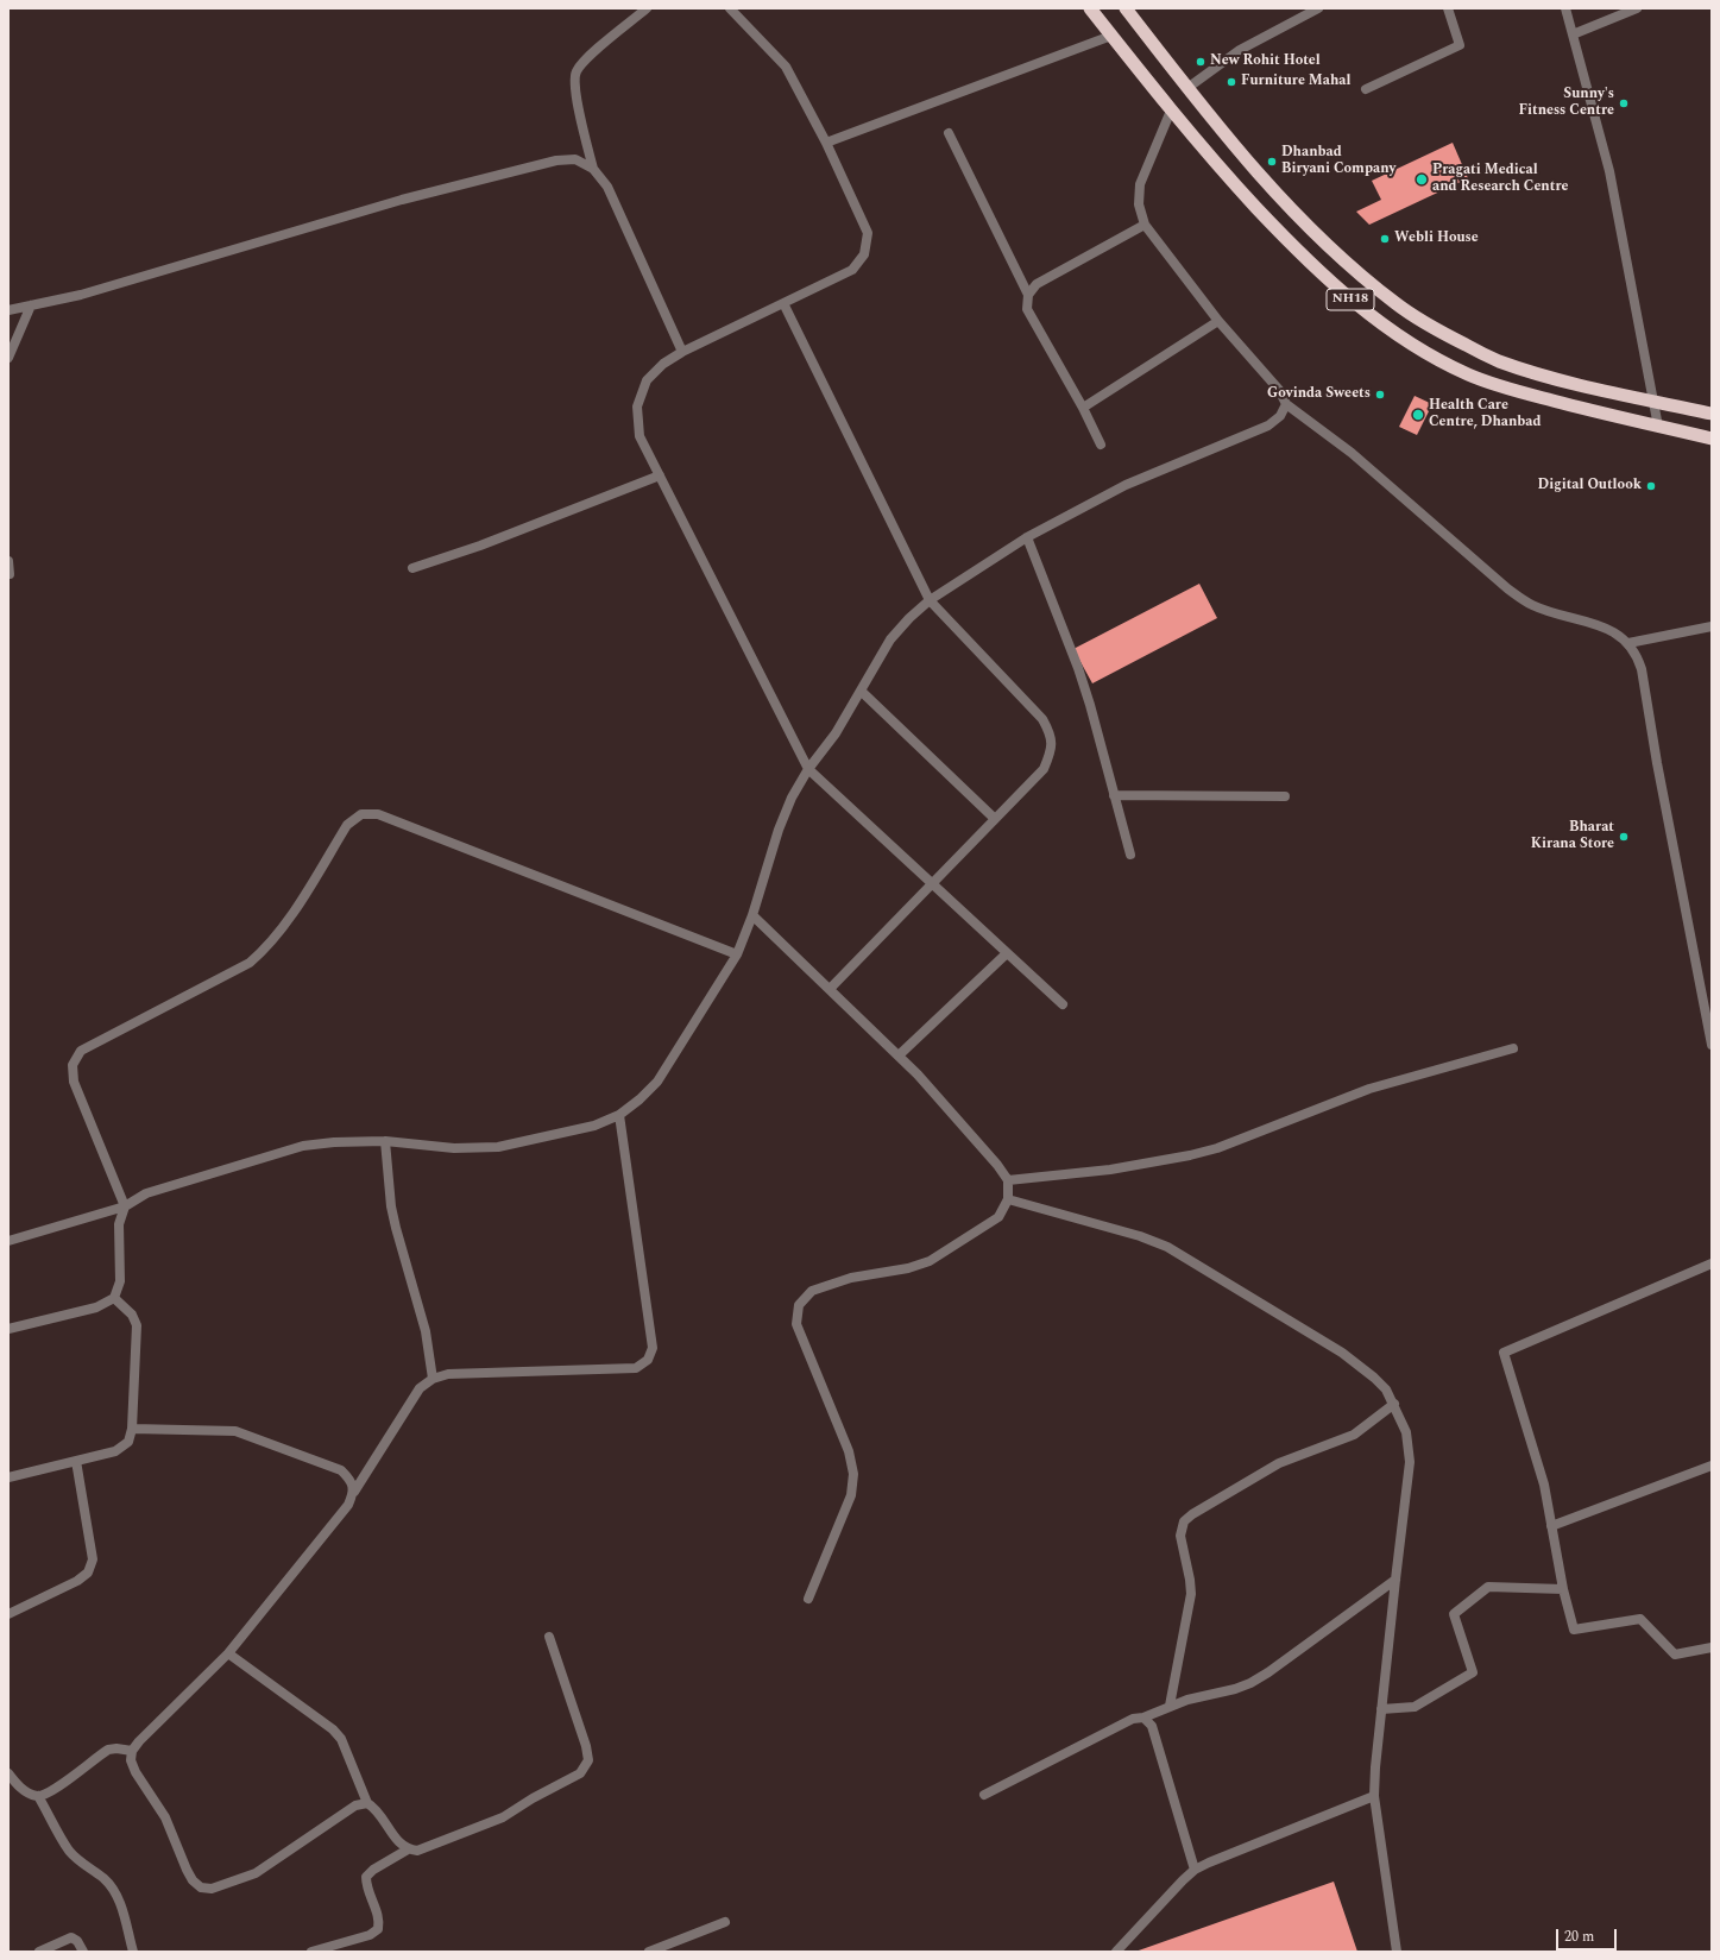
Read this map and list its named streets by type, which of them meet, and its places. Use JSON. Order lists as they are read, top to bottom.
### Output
{
  "streets": {
    "highway": ["NH18"]
  },
  "places": [
    "New Rohit Hotel",
    "Furniture Mahal",
    "Sunny's Fitness Centre",
    "Dhanbad Biryani Company",
    "Pragati Medical and Research Centre",
    "Webli House",
    "Govinda Sweets",
    "Health Care Centre, Dhanbad",
    "Digital Outlook",
    "Bharat Kirana Store"
  ],
  "scale_bar": "20 m"
}
